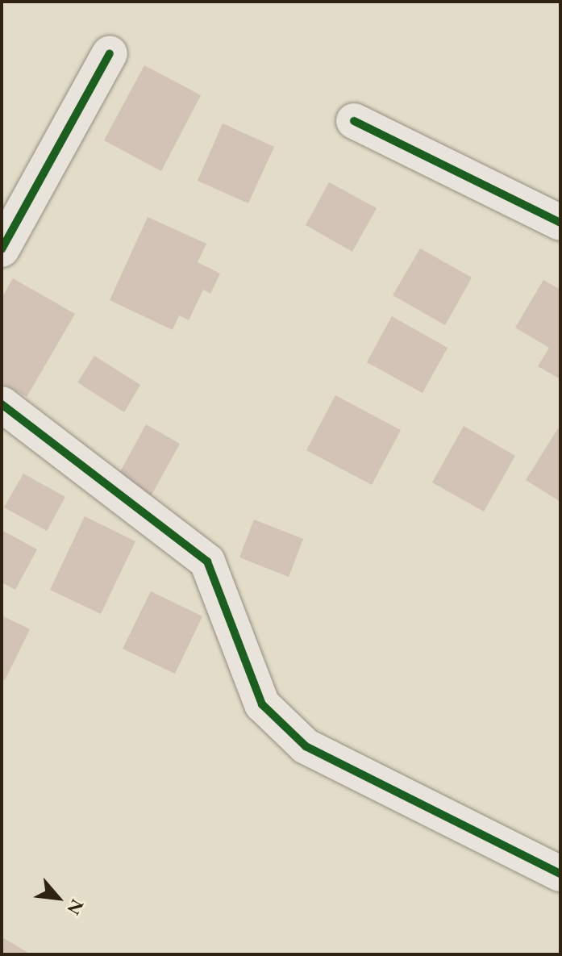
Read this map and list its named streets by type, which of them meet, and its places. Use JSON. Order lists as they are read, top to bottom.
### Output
{
  "north": "bottom right"
}
